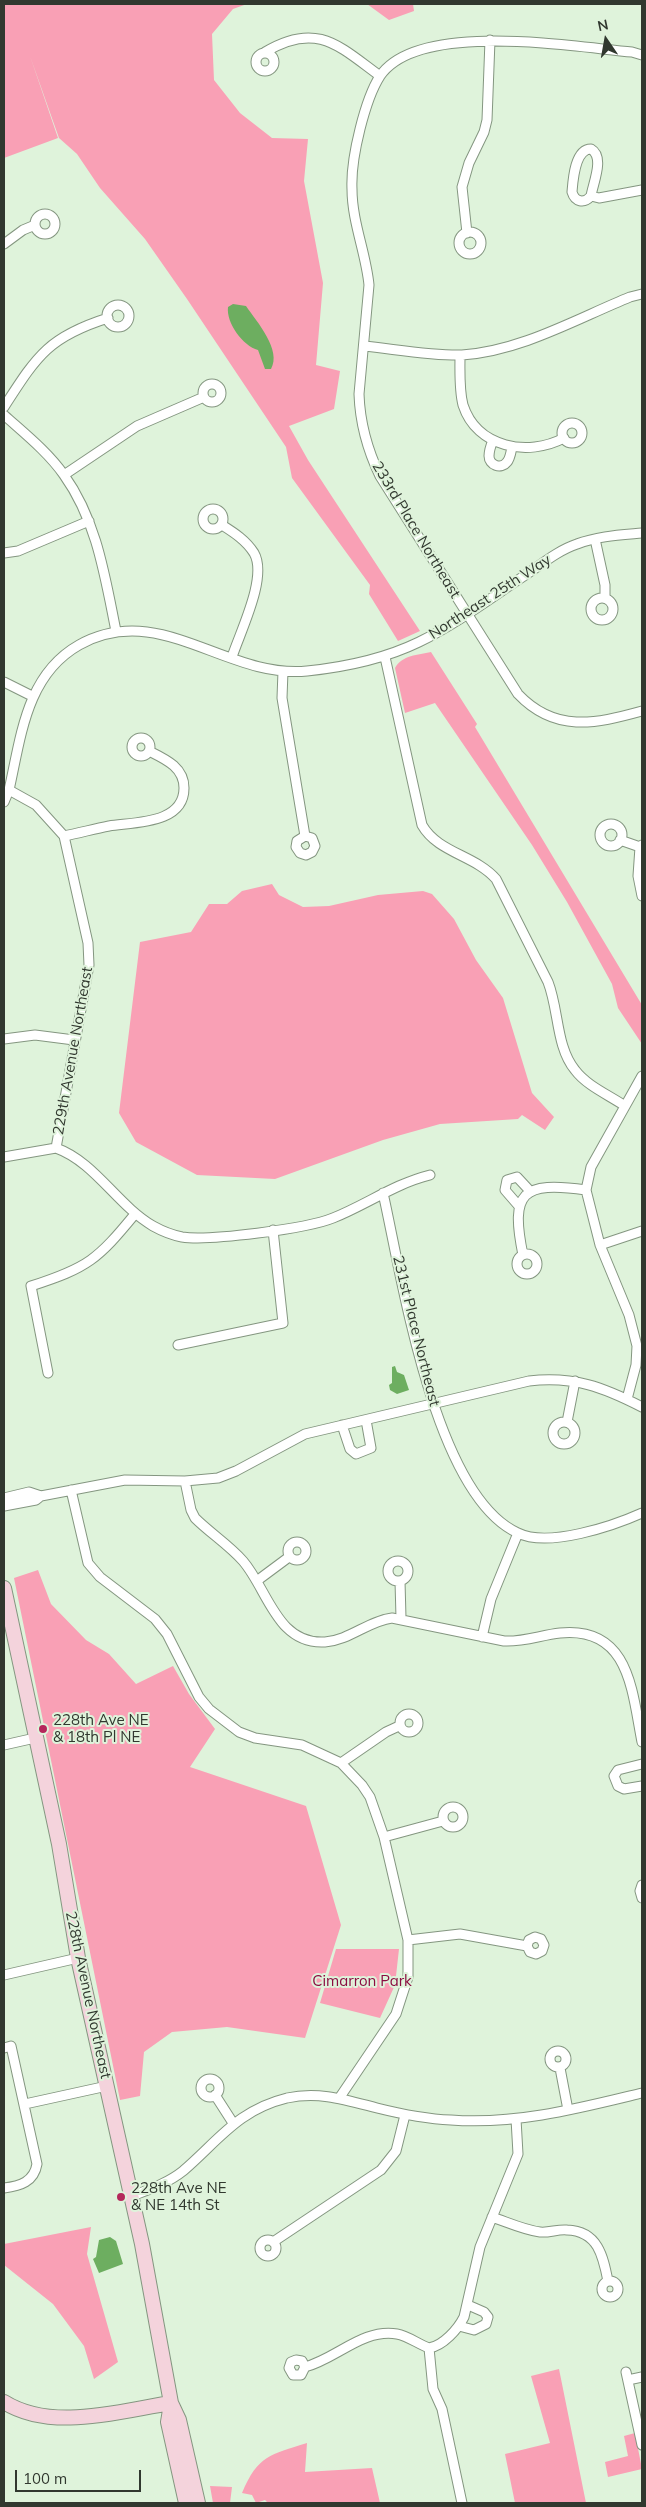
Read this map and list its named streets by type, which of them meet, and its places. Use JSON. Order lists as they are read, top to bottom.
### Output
{
  "streets": {
    "main road": ["228th Avenue Northeast"],
    "street": [
      "233rd Place Northeast",
      "Northeast 25th Way",
      "229th Avenue Northeast",
      "231st Place Northeast"
    ]
  },
  "crossings": [
    ["233rd Place Northeast", "Northeast 25th Way"],
    ["229th Avenue Northeast", "231st Place Northeast"]
  ],
  "parks": ["Cimarron Park"],
  "places": ["228th Ave NE & 18th Pl NE", "228th Ave NE & NE 14th St"],
  "scale_bar": "100 m",
  "north": "top"
}
